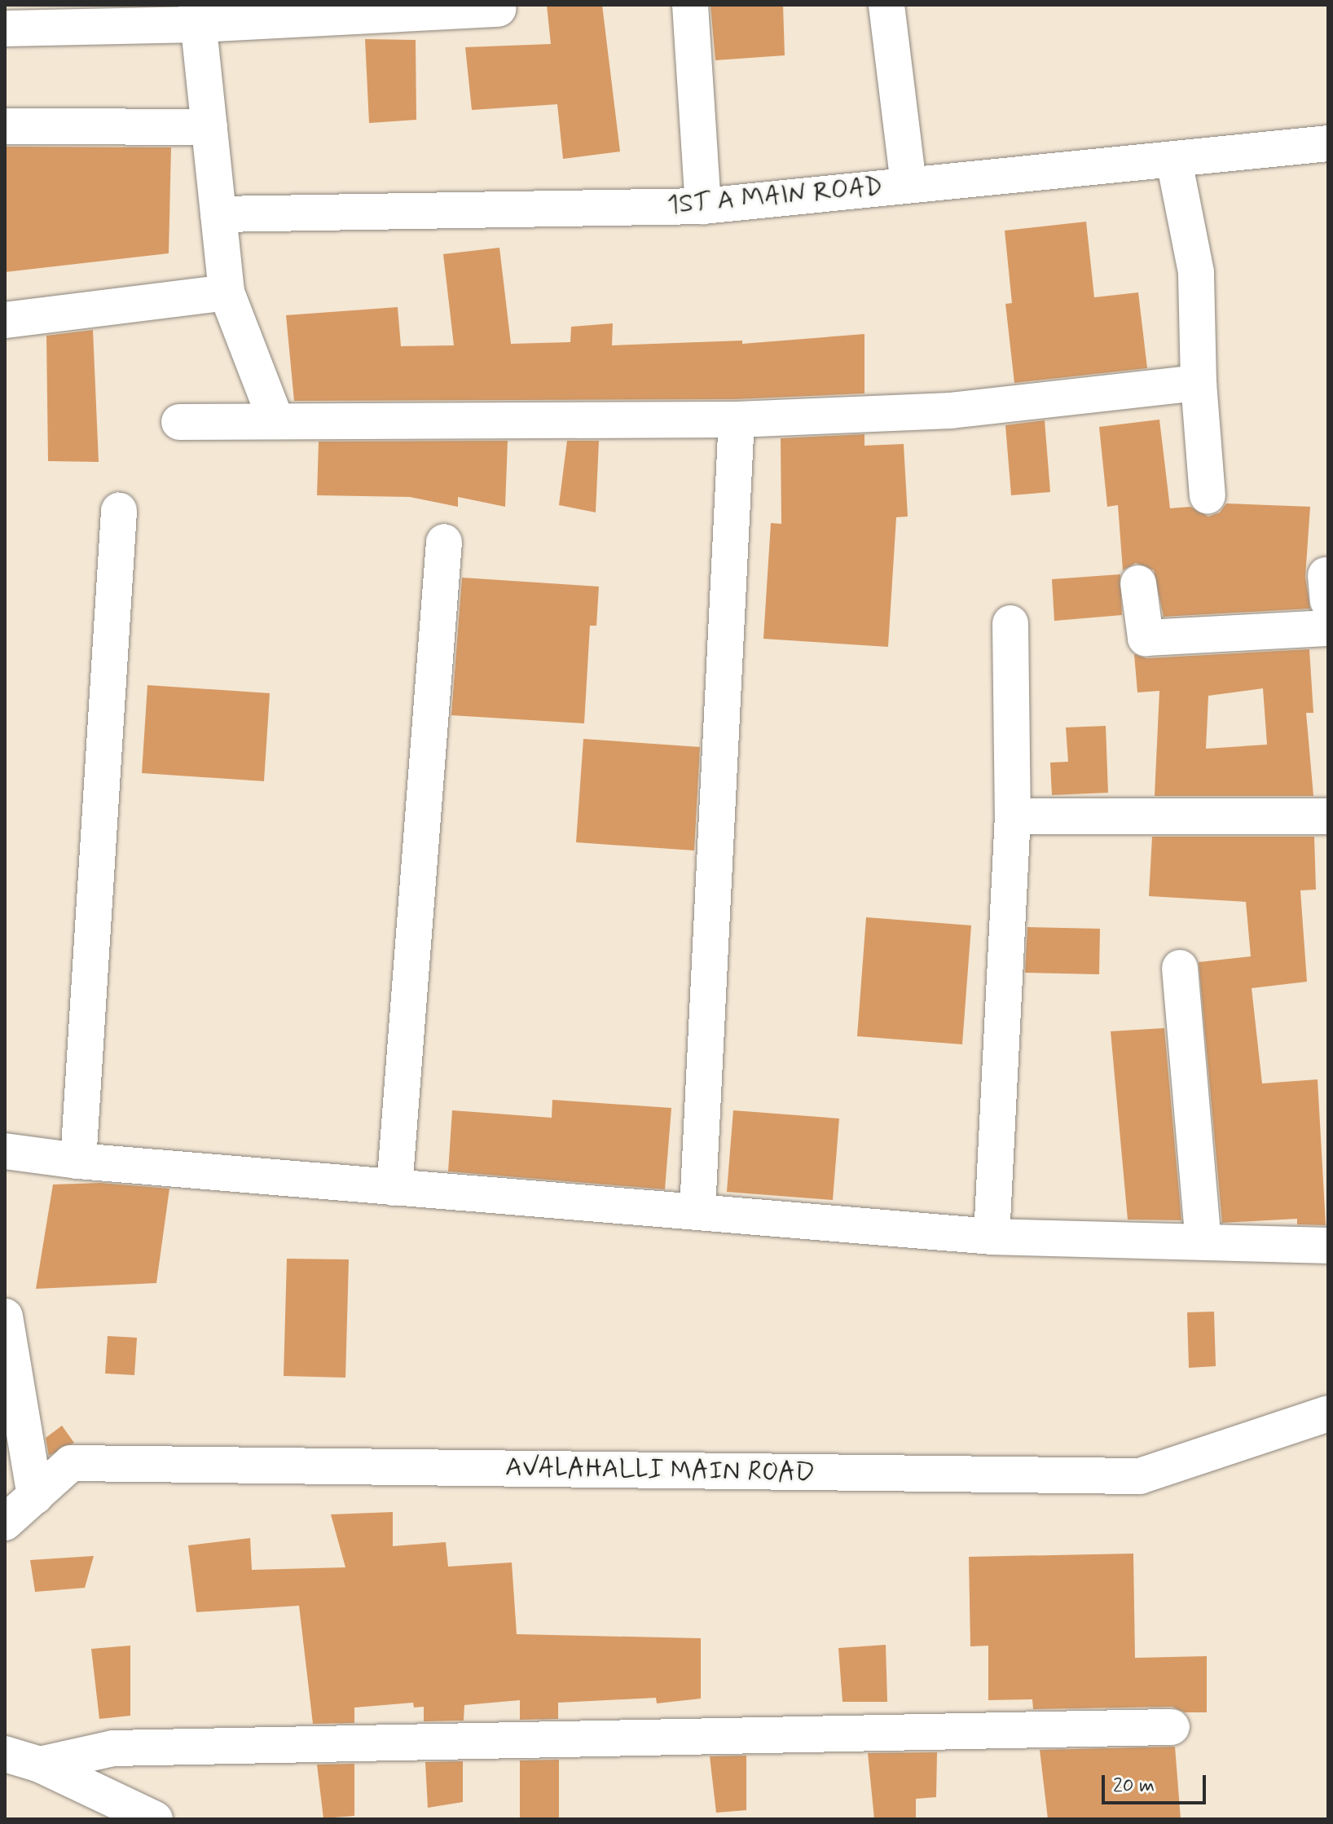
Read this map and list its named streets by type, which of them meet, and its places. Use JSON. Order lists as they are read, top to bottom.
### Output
{
  "streets": {
    "street": ["1ST A MAIN ROAD", "AVALAHALLI MAIN ROAD"]
  },
  "scale_bar": "20 m"
}
